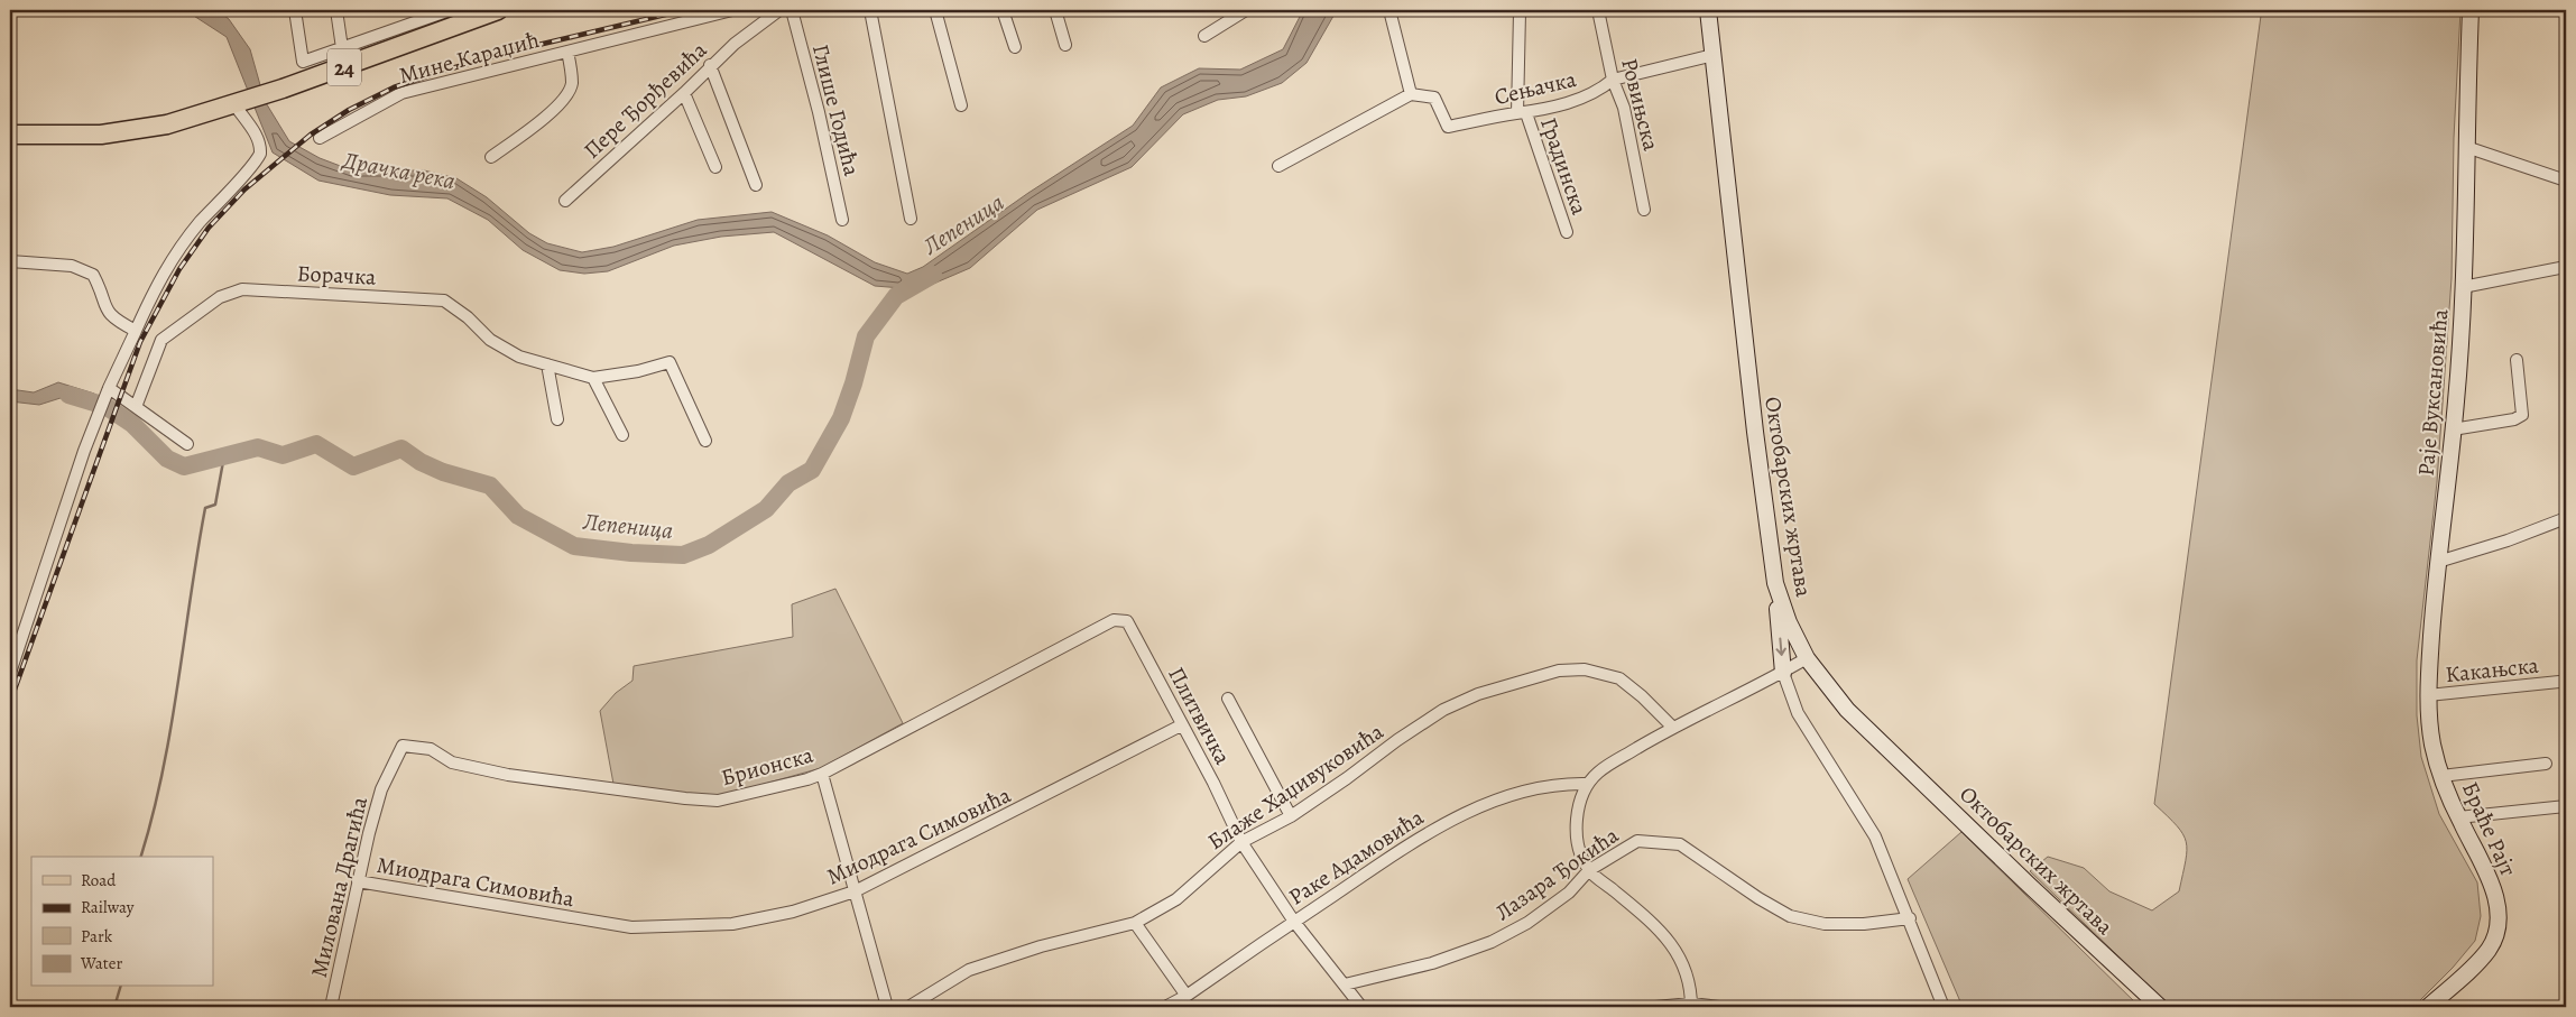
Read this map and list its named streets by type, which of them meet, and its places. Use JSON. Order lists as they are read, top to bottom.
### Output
{
  "streets": {
    "main road": ["24"],
    "street": [
      "Мине Караџић",
      "Сењачка",
      "Пере Ђорђевића",
      "Ровињска",
      "Глише Годића",
      "Градинска",
      "Борачка",
      "Раје Вуксановића",
      "Октобарских жртава",
      "Какањска",
      "Плитвичка",
      "Брионска",
      "Блаже Хаџивуковића",
      "Браће Рајт",
      "Миодрага Симовића",
      "Раке Адамовића",
      "Лазара Ђокића",
      "Милована Драгића"
    ]
  },
  "crossings": [
    ["Сењачка", "Ровињска"],
    ["Сењачка", "Градинска"],
    ["Сењачка", "Октобарских жртава"],
    ["Раје Вуксановића", "Какањска"],
    ["Раје Вуксановића", "Браће Рајт"],
    ["Плитвичка", "Брионска"],
    ["Плитвичка", "Блаже Хаџивуковића"],
    ["Плитвичка", "Миодрага Симовића"],
    ["Плитвичка", "Раке Адамовића"],
    ["Плитвичка", "Лазара Ђокића"],
    ["Брионска", "Милована Драгића"],
    ["Миодрага Симовића", "Милована Драгића"]
  ],
  "water": ["Драчка река", "Лепеница"],
  "legend": [
    "Road",
    "Railway",
    "Park",
    "Water"
  ]
}
